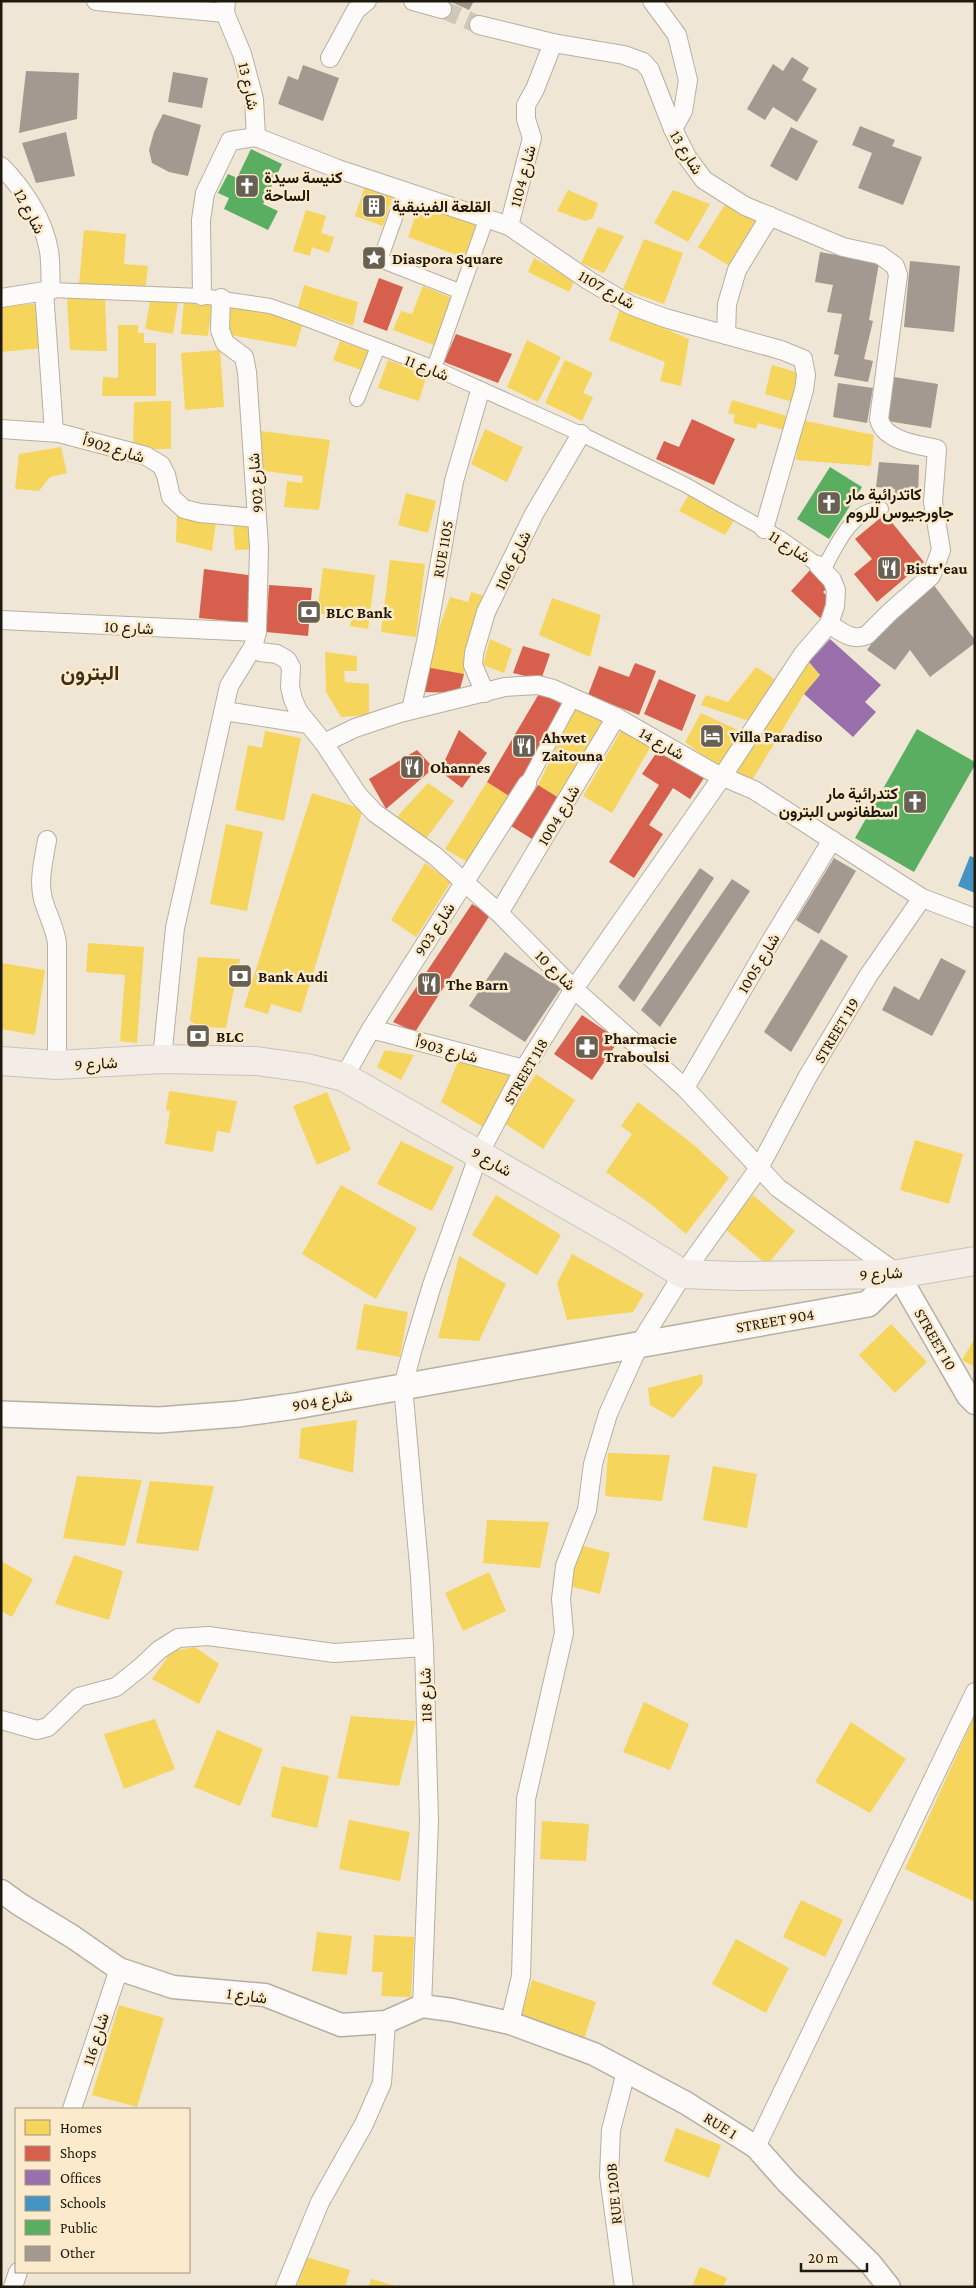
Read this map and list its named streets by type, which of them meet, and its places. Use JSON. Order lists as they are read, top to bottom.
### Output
{
  "streets": {
    "main road": ["شارع 9", "STREET 904", "شارع 904"],
    "street": [
      "شارع 13",
      "شارع 1104",
      "شارع 12",
      "شارع 1107",
      "شارع 11",
      "شارع 902أ",
      "شارع 902",
      "RUE 1105",
      "شارع 1106",
      "شارع 10",
      "شارع 14",
      "شارع 1004",
      "شارع 903",
      "شارع 1005",
      "STREET 119",
      "شارع 903أ",
      "STREET 118",
      "STREET 10",
      "شارع 118",
      "شارع 1",
      "شارع 116",
      "RUE 1",
      "RUE 120B"
    ]
  },
  "crossings": [
    ["شارع 13", "شارع 1104"],
    ["شارع 13", "شارع 1107"],
    ["شارع 1104", "شارع 1107"],
    ["شارع 12", "شارع 11"],
    ["شارع 12", "شارع 902أ"],
    ["شارع 1107", "شارع 11"],
    ["شارع 11", "شارع 902"],
    ["شارع 11", "RUE 1105"],
    ["شارع 11", "شارع 1106"],
    ["شارع 902أ", "شارع 902"],
    ["شارع 902", "شارع 10"],
    ["RUE 1105", "شارع 14"],
    ["شارع 1106", "شارع 14"],
    ["شارع 10", "شارع 14"],
    ["شارع 10", "شارع 1004"],
    ["شارع 10", "شارع 903"],
    ["شارع 10", "شارع 1005"],
    ["شارع 10", "STREET 119"],
    ["شارع 10", "شارع 9"],
    ["شارع 10", "STREET 118"],
    ["شارع 10", "STREET 904"],
    ["شارع 10", "STREET 10"],
    ["شارع 14", "شارع 1004"],
    ["شارع 14", "شارع 1005"],
    ["شارع 14", "STREET 119"],
    ["شارع 14", "STREET 118"],
    ["شارع 903", "شارع 903أ"],
    ["شارع 903", "شارع 9"],
    ["STREET 119", "شارع 9"],
    ["STREET 119", "STREET 904"],
    ["STREET 119", "شارع 904"],
    ["STREET 119", "RUE 1"],
    ["شارع 903أ", "STREET 118"],
    ["شارع 9", "STREET 118"],
    ["شارع 9", "STREET 904"],
    ["شارع 9", "STREET 10"],
    ["STREET 118", "شارع 904"],
    ["STREET 118", "شارع 118"],
    ["STREET 904", "STREET 10"],
    ["STREET 904", "شارع 904"],
    ["شارع 904", "شارع 118"],
    ["شارع 118", "شارع 1"],
    ["شارع 1", "شارع 116"],
    ["RUE 1", "RUE 120B"]
  ],
  "districts": ["البترون"],
  "places": {
    "church": ["كنيسة سيدة الساحة", "كاتدرائية مار جاورجيوس للروم", "كتدرائية مار اسطفانوس البترون"],
    "building": ["القلعة الفينيقية"],
    "place": ["Diaspora Square"],
    "restaurant": [
      "Bistr'eau",
      "Ahwet Zaitouna",
      "Ohannes",
      "The Barn"
    ],
    "bank": ["BLC Bank", "Bank Audi", "BLC"],
    "hotel": ["Villa Paradiso"],
    "pharmacy": ["Pharmacie Traboulsi"]
  },
  "legend": [
    "Homes",
    "Shops",
    "Offices",
    "Schools",
    "Public",
    "Other"
  ],
  "scale_bar": "20 m"
}
